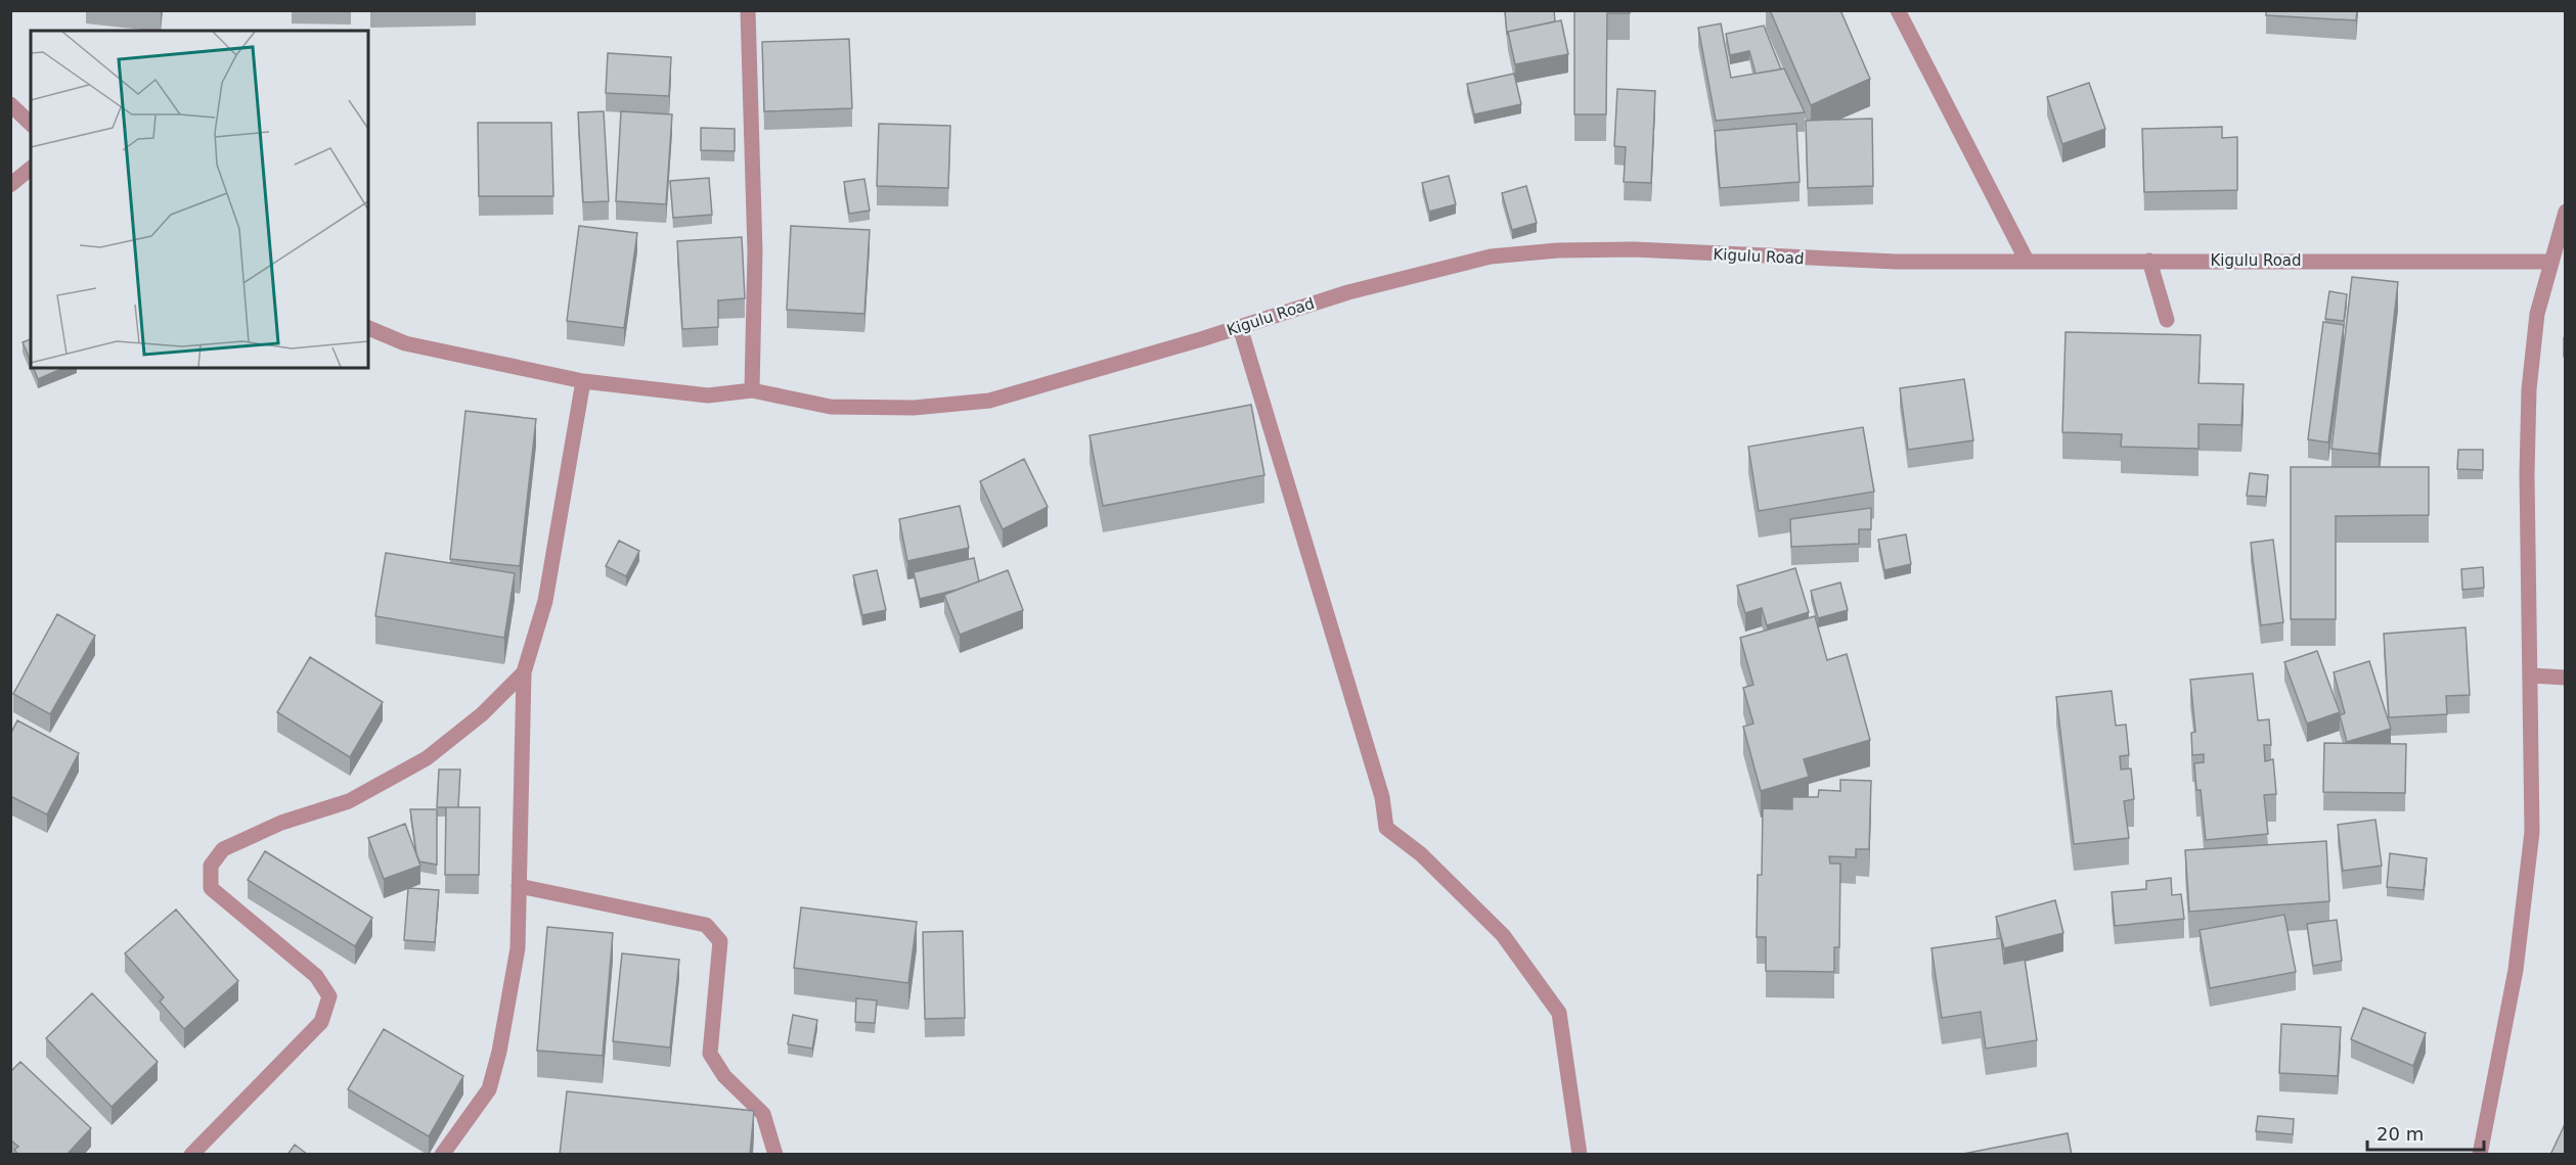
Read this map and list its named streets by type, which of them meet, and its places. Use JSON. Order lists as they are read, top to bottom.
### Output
{
  "streets": {
    "street": ["Kigulu Road"]
  },
  "scale_bar": "20 m"
}
